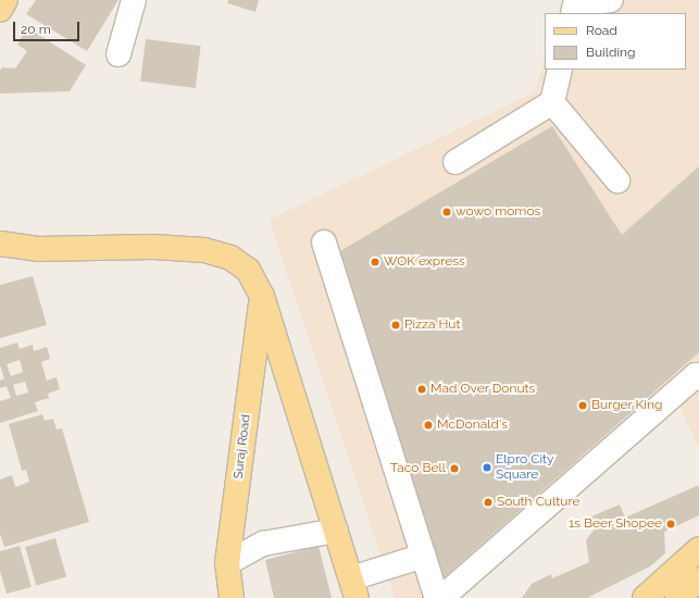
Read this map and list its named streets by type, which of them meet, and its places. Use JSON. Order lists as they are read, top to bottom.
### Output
{
  "streets": {
    "main road": ["Suraj Road"]
  },
  "places": [
    "wowo momos",
    "WOK express",
    "Pizza Hut",
    "Mad Over Donuts",
    "Burger King",
    "McDonald's",
    "Elpro City Square",
    "Taco Bell",
    "South Culture",
    "1s Beer Shopee"
  ],
  "legend": ["Road", "Building"],
  "scale_bar": "20 m"
}
